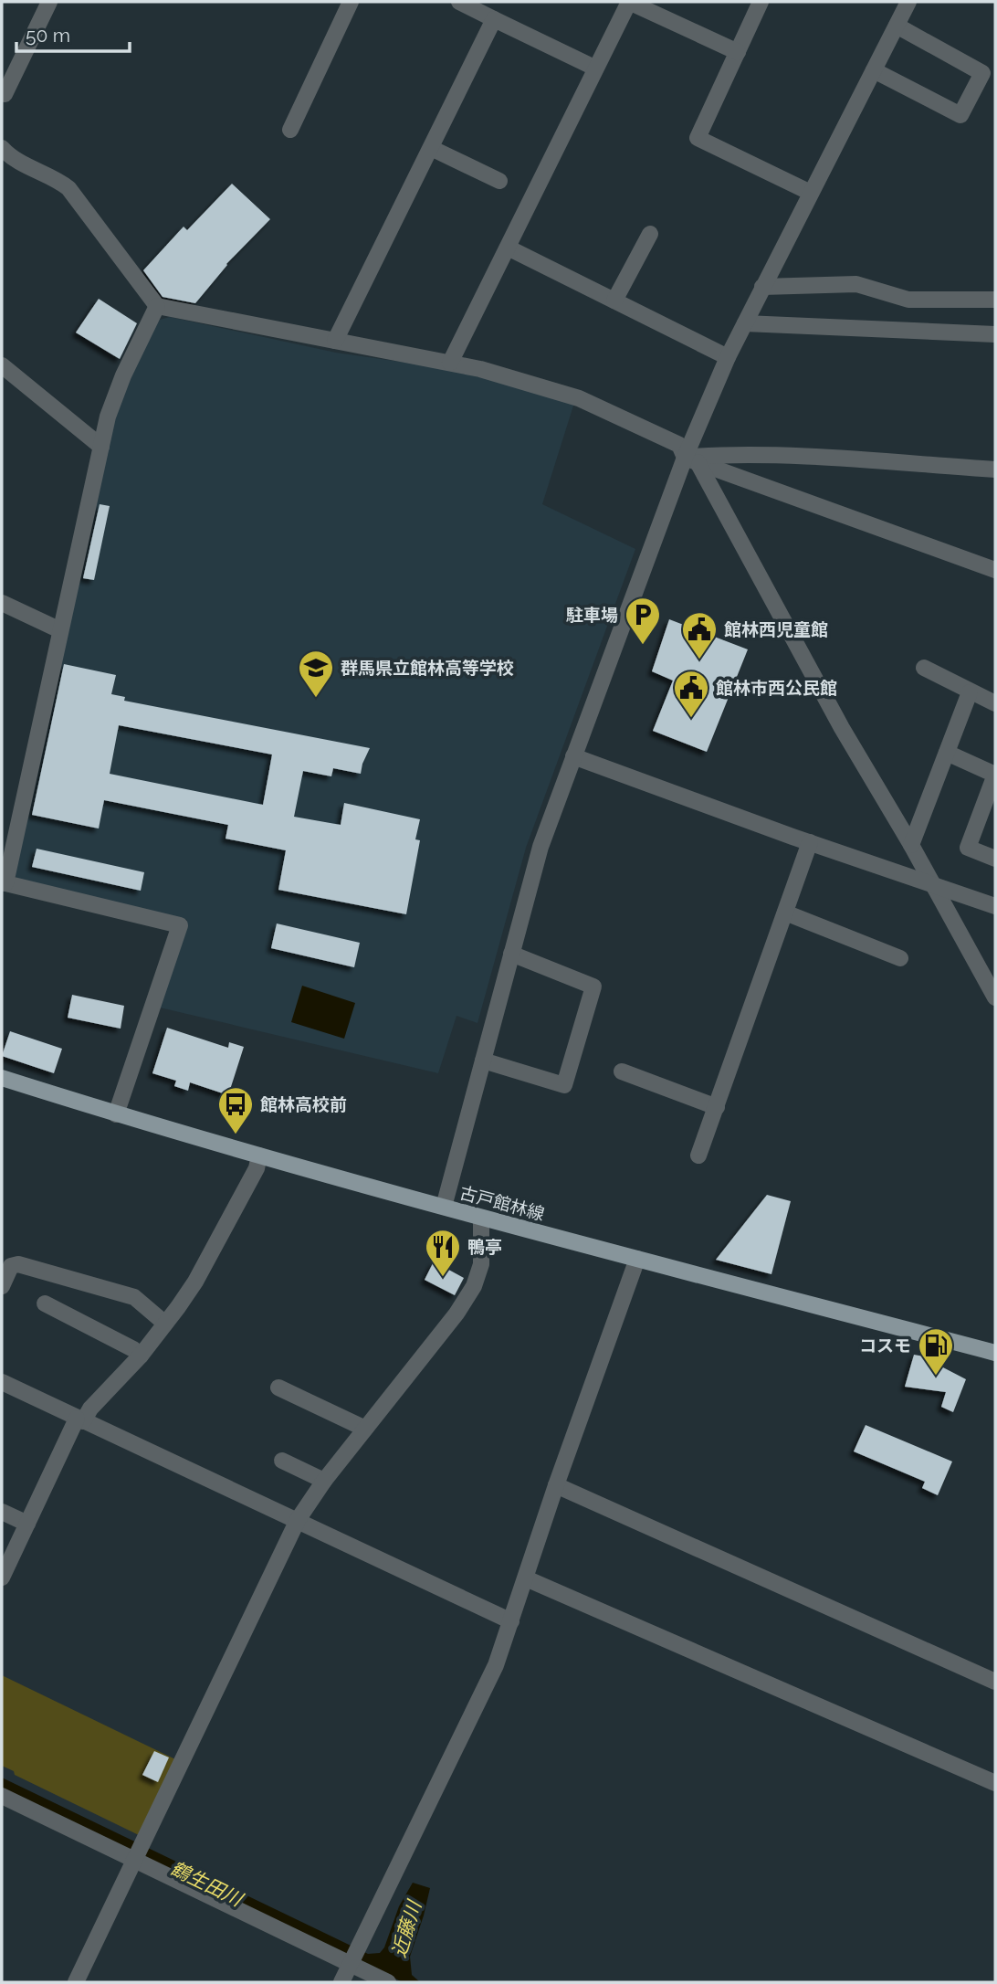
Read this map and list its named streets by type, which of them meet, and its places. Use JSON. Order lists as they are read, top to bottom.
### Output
{
  "streets": {
    "main road": ["古戸館林線"]
  },
  "water": ["鶴生田川", "近藤川"],
  "places": {
    "parking": ["駐車場"],
    "public building": ["館林西児童館", "館林市西公民館"],
    "school or university": ["群馬県立館林高等学校"],
    "bus stop": ["館林高校前"],
    "restaurant": ["鴨亭"],
    "fuel station": ["コスモ"]
  },
  "scale_bar": "50 m"
}
